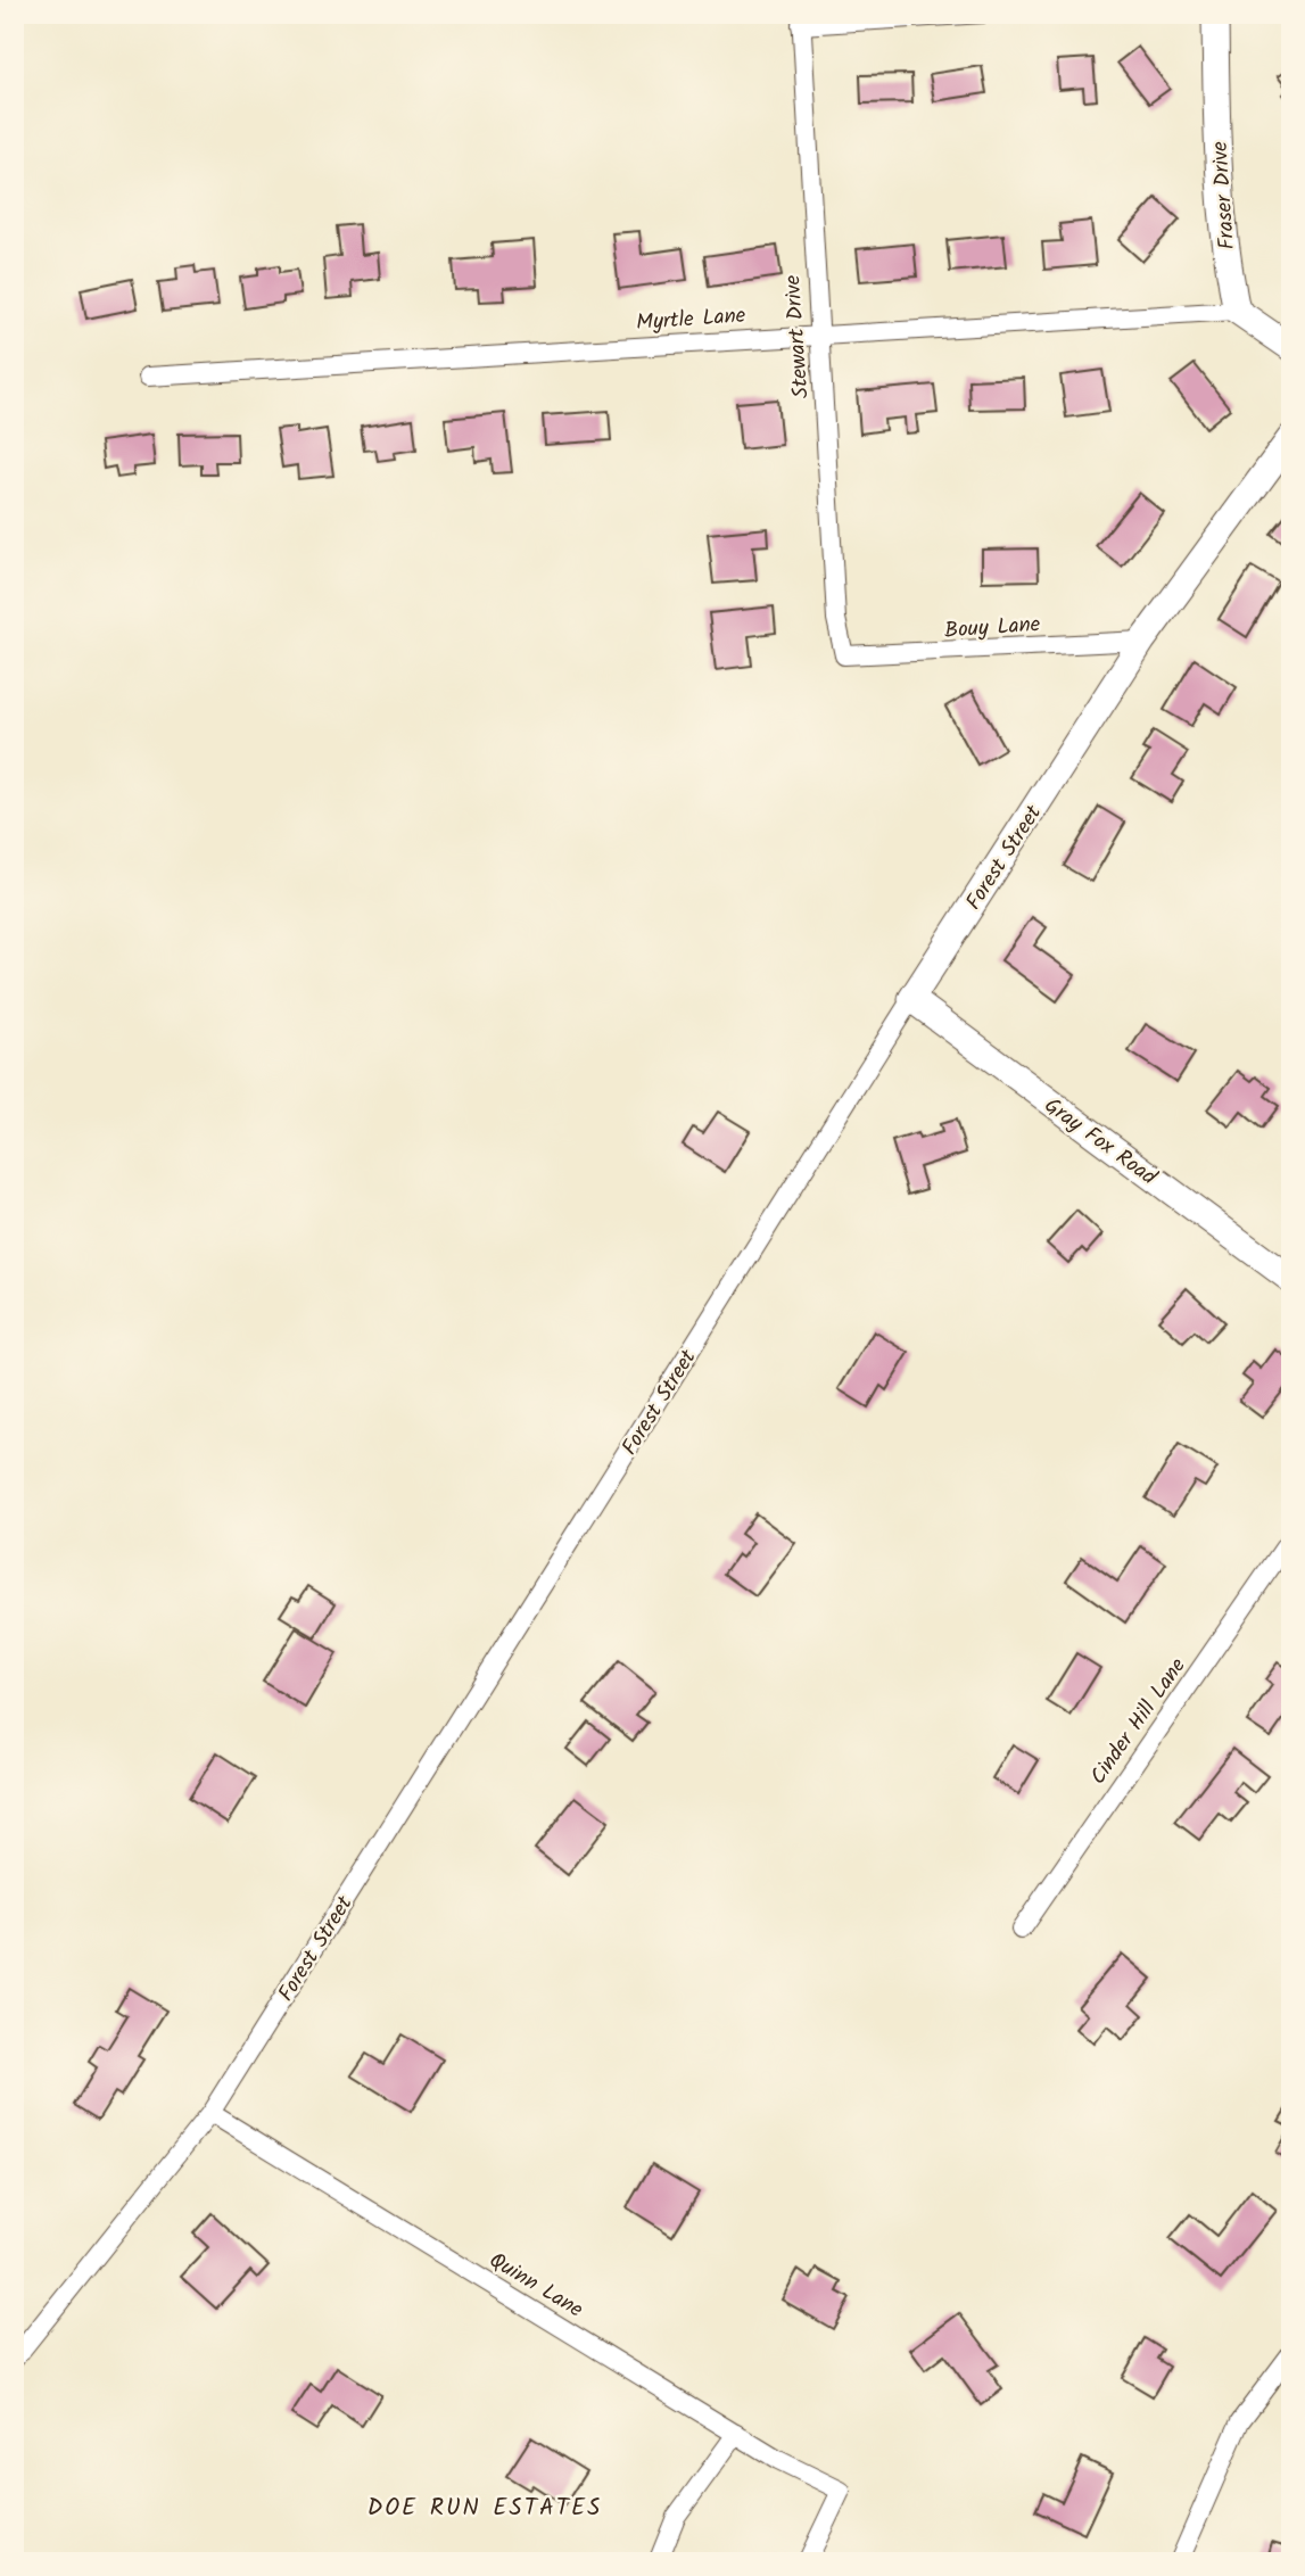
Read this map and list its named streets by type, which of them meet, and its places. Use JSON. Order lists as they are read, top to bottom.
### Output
{
  "streets": {
    "street": [
      "Fraser Drive",
      "Myrtle Lane",
      "Stewart Drive",
      "Bouy Lane",
      "Forest Street",
      "Gray Fox Road",
      "Cinder Hill Lane",
      "Quinn Lane"
    ]
  },
  "crossings": [
    ["Fraser Drive", "Myrtle Lane"],
    ["Myrtle Lane", "Stewart Drive"],
    ["Stewart Drive", "Bouy Lane"],
    ["Bouy Lane", "Forest Street"],
    ["Forest Street", "Gray Fox Road"],
    ["Forest Street", "Quinn Lane"]
  ],
  "districts": ["DOE RUN ESTATES"]
}
